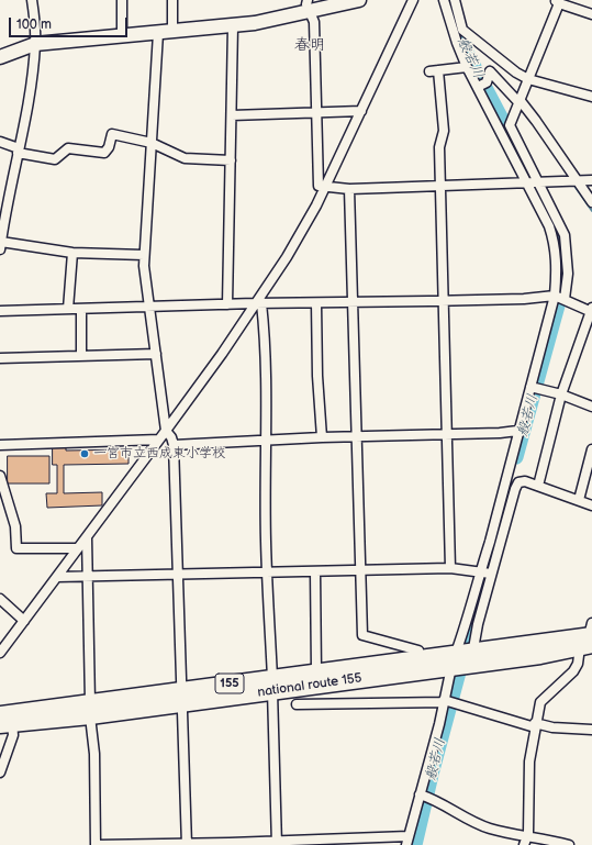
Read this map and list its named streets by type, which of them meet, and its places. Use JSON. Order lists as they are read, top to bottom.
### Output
{
  "streets": {
    "highway": ["155", "national route 155"]
  },
  "districts": ["春明"],
  "water": ["般若川"],
  "places": ["一宮市立西成東小学校"],
  "scale_bar": "100 m"
}
